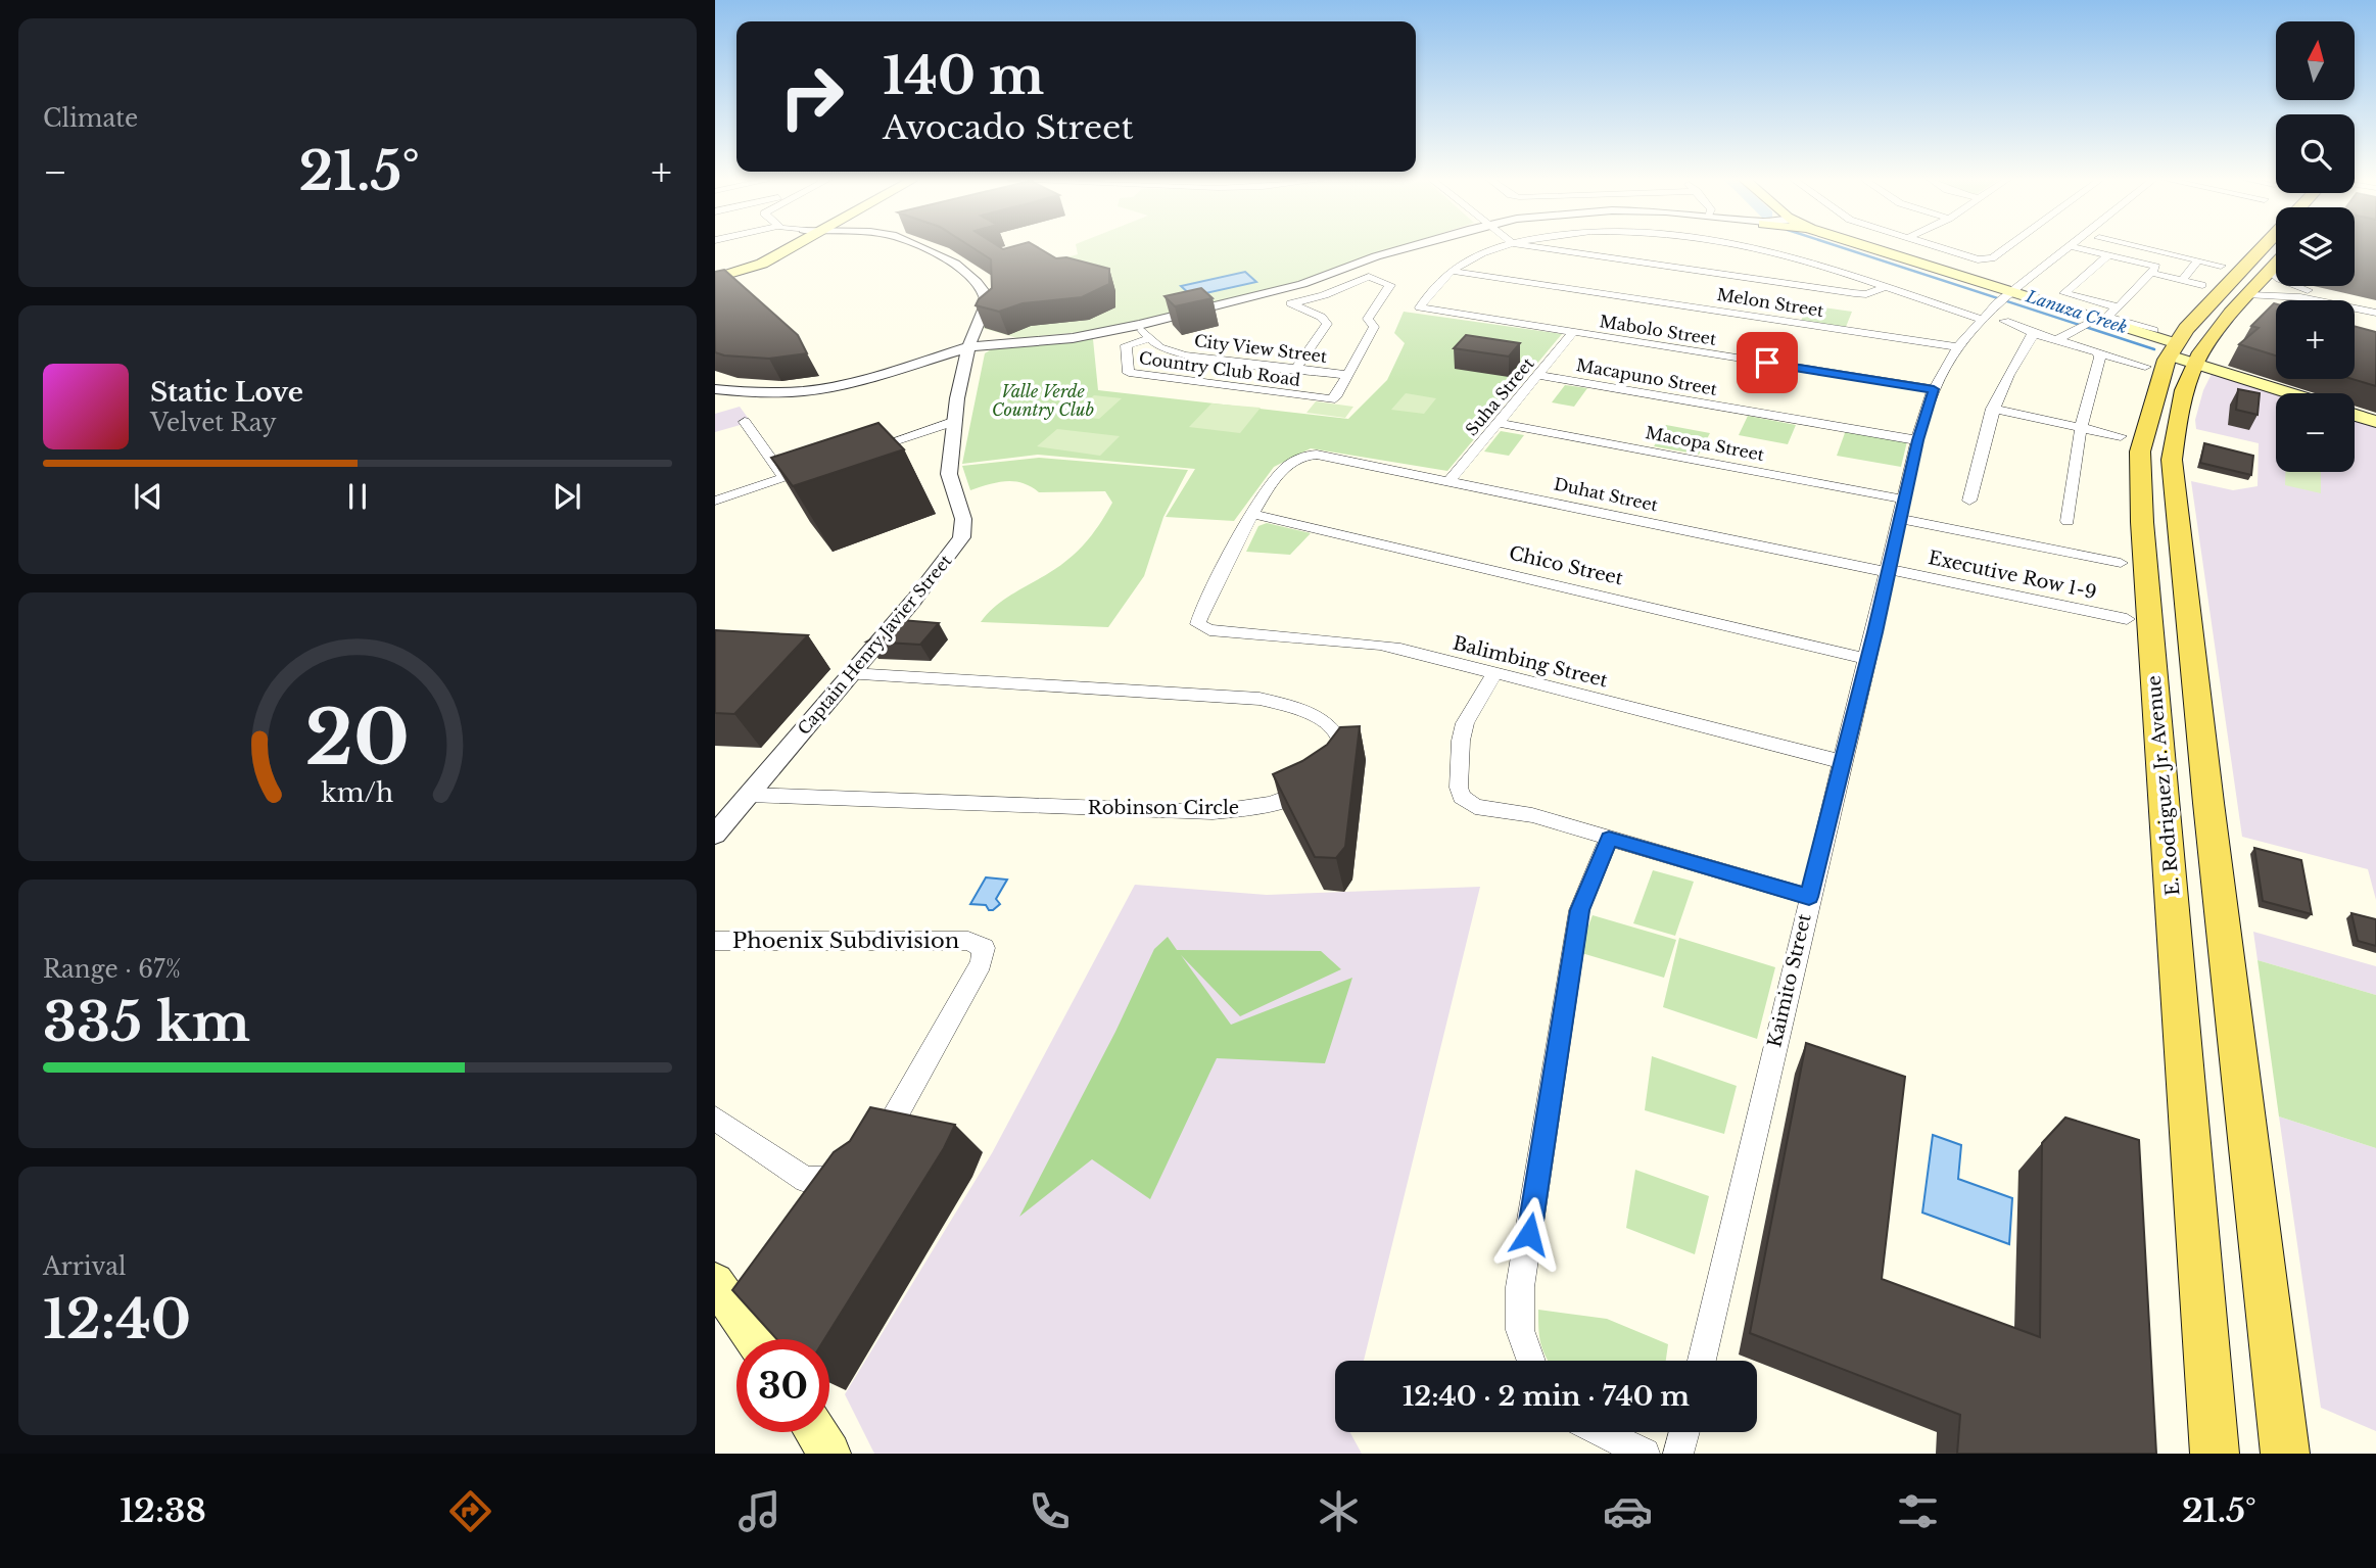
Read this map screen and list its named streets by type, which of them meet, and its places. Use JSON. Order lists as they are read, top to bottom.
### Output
{
  "streets": {
    "main road": ["E. Rodriguez Jr. Avenue"],
    "street": [
      "Melon Street",
      "Mabolo Street",
      "City View Street",
      "Country Club Road",
      "Macapuno Street",
      "Suha Street",
      "Macopa Street",
      "Duhat Street",
      "Chico Street",
      "Executive Row 1-9",
      "Captain Henry Javier Street",
      "Balimbing Street",
      "Robinson Circle",
      "Phoenix Subdivision",
      "Kaimito Street"
    ]
  },
  "crossings": [
    ["Melon Street", "Mabolo Street"],
    ["Melon Street", "Kaimito Street"],
    ["Mabolo Street", "Suha Street"],
    ["Mabolo Street", "Kaimito Street"],
    ["City View Street", "Country Club Road"],
    ["Macapuno Street", "Suha Street"],
    ["Macapuno Street", "Kaimito Street"],
    ["Suha Street", "Macopa Street"],
    ["Suha Street", "Duhat Street"],
    ["Macopa Street", "Kaimito Street"],
    ["Duhat Street", "Chico Street"],
    ["Duhat Street", "Executive Row 1-9"],
    ["Duhat Street", "Balimbing Street"],
    ["Duhat Street", "Kaimito Street"],
    ["Chico Street", "Balimbing Street"],
    ["Chico Street", "Kaimito Street"],
    ["Executive Row 1-9", "Kaimito Street"],
    ["Captain Henry Javier Street", "Robinson Circle"],
    ["Balimbing Street", "Kaimito Street"]
  ],
  "water": ["Lanuza Creek"],
  "parks": ["Valle Verde Country Club"],
  "north": "top",
  "page": {
    "tile": [
      "Climate",
      ["Range · 67%", "335 km"],
      ["Arrival", "12:40"]
    ],
    "map_buttons": ["+", "−"],
    "turn": ["140 m", "Avocado Street"],
    "heat": ["−", "21.5°", "+"],
    "song": ["Static Love", "Velvet Ray"],
    "limit": "30",
    "trip": "12:40 · 2 min · 740 m",
    "tabs": ["12:38", "21.5°"],
    "gauge": ["20", "km/h"]
  }
}
